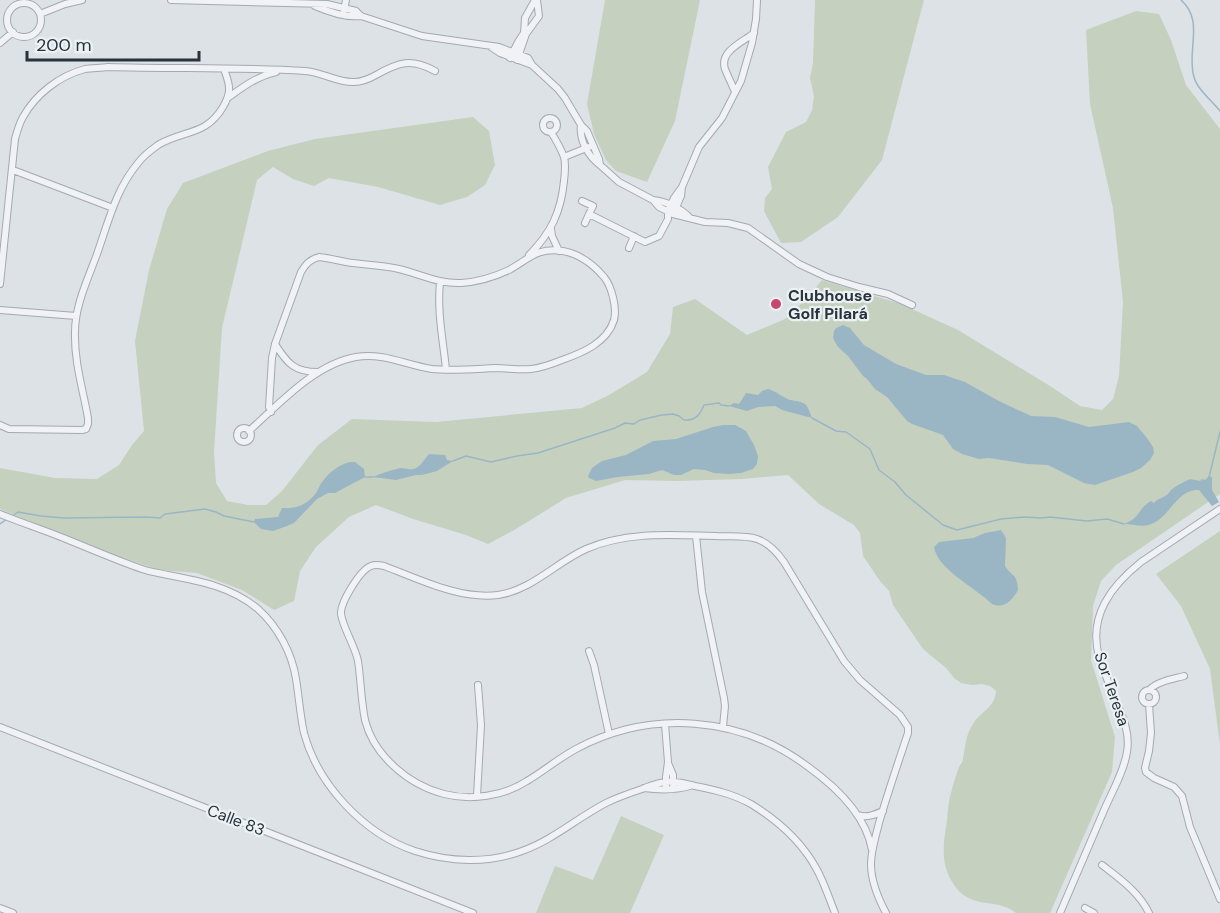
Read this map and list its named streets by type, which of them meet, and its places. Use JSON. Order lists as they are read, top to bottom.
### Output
{
  "streets": {
    "street": ["Sor Teresa", "Calle 83"]
  },
  "places": ["Clubhouse Golf Pilará"],
  "scale_bar": "200 m"
}
